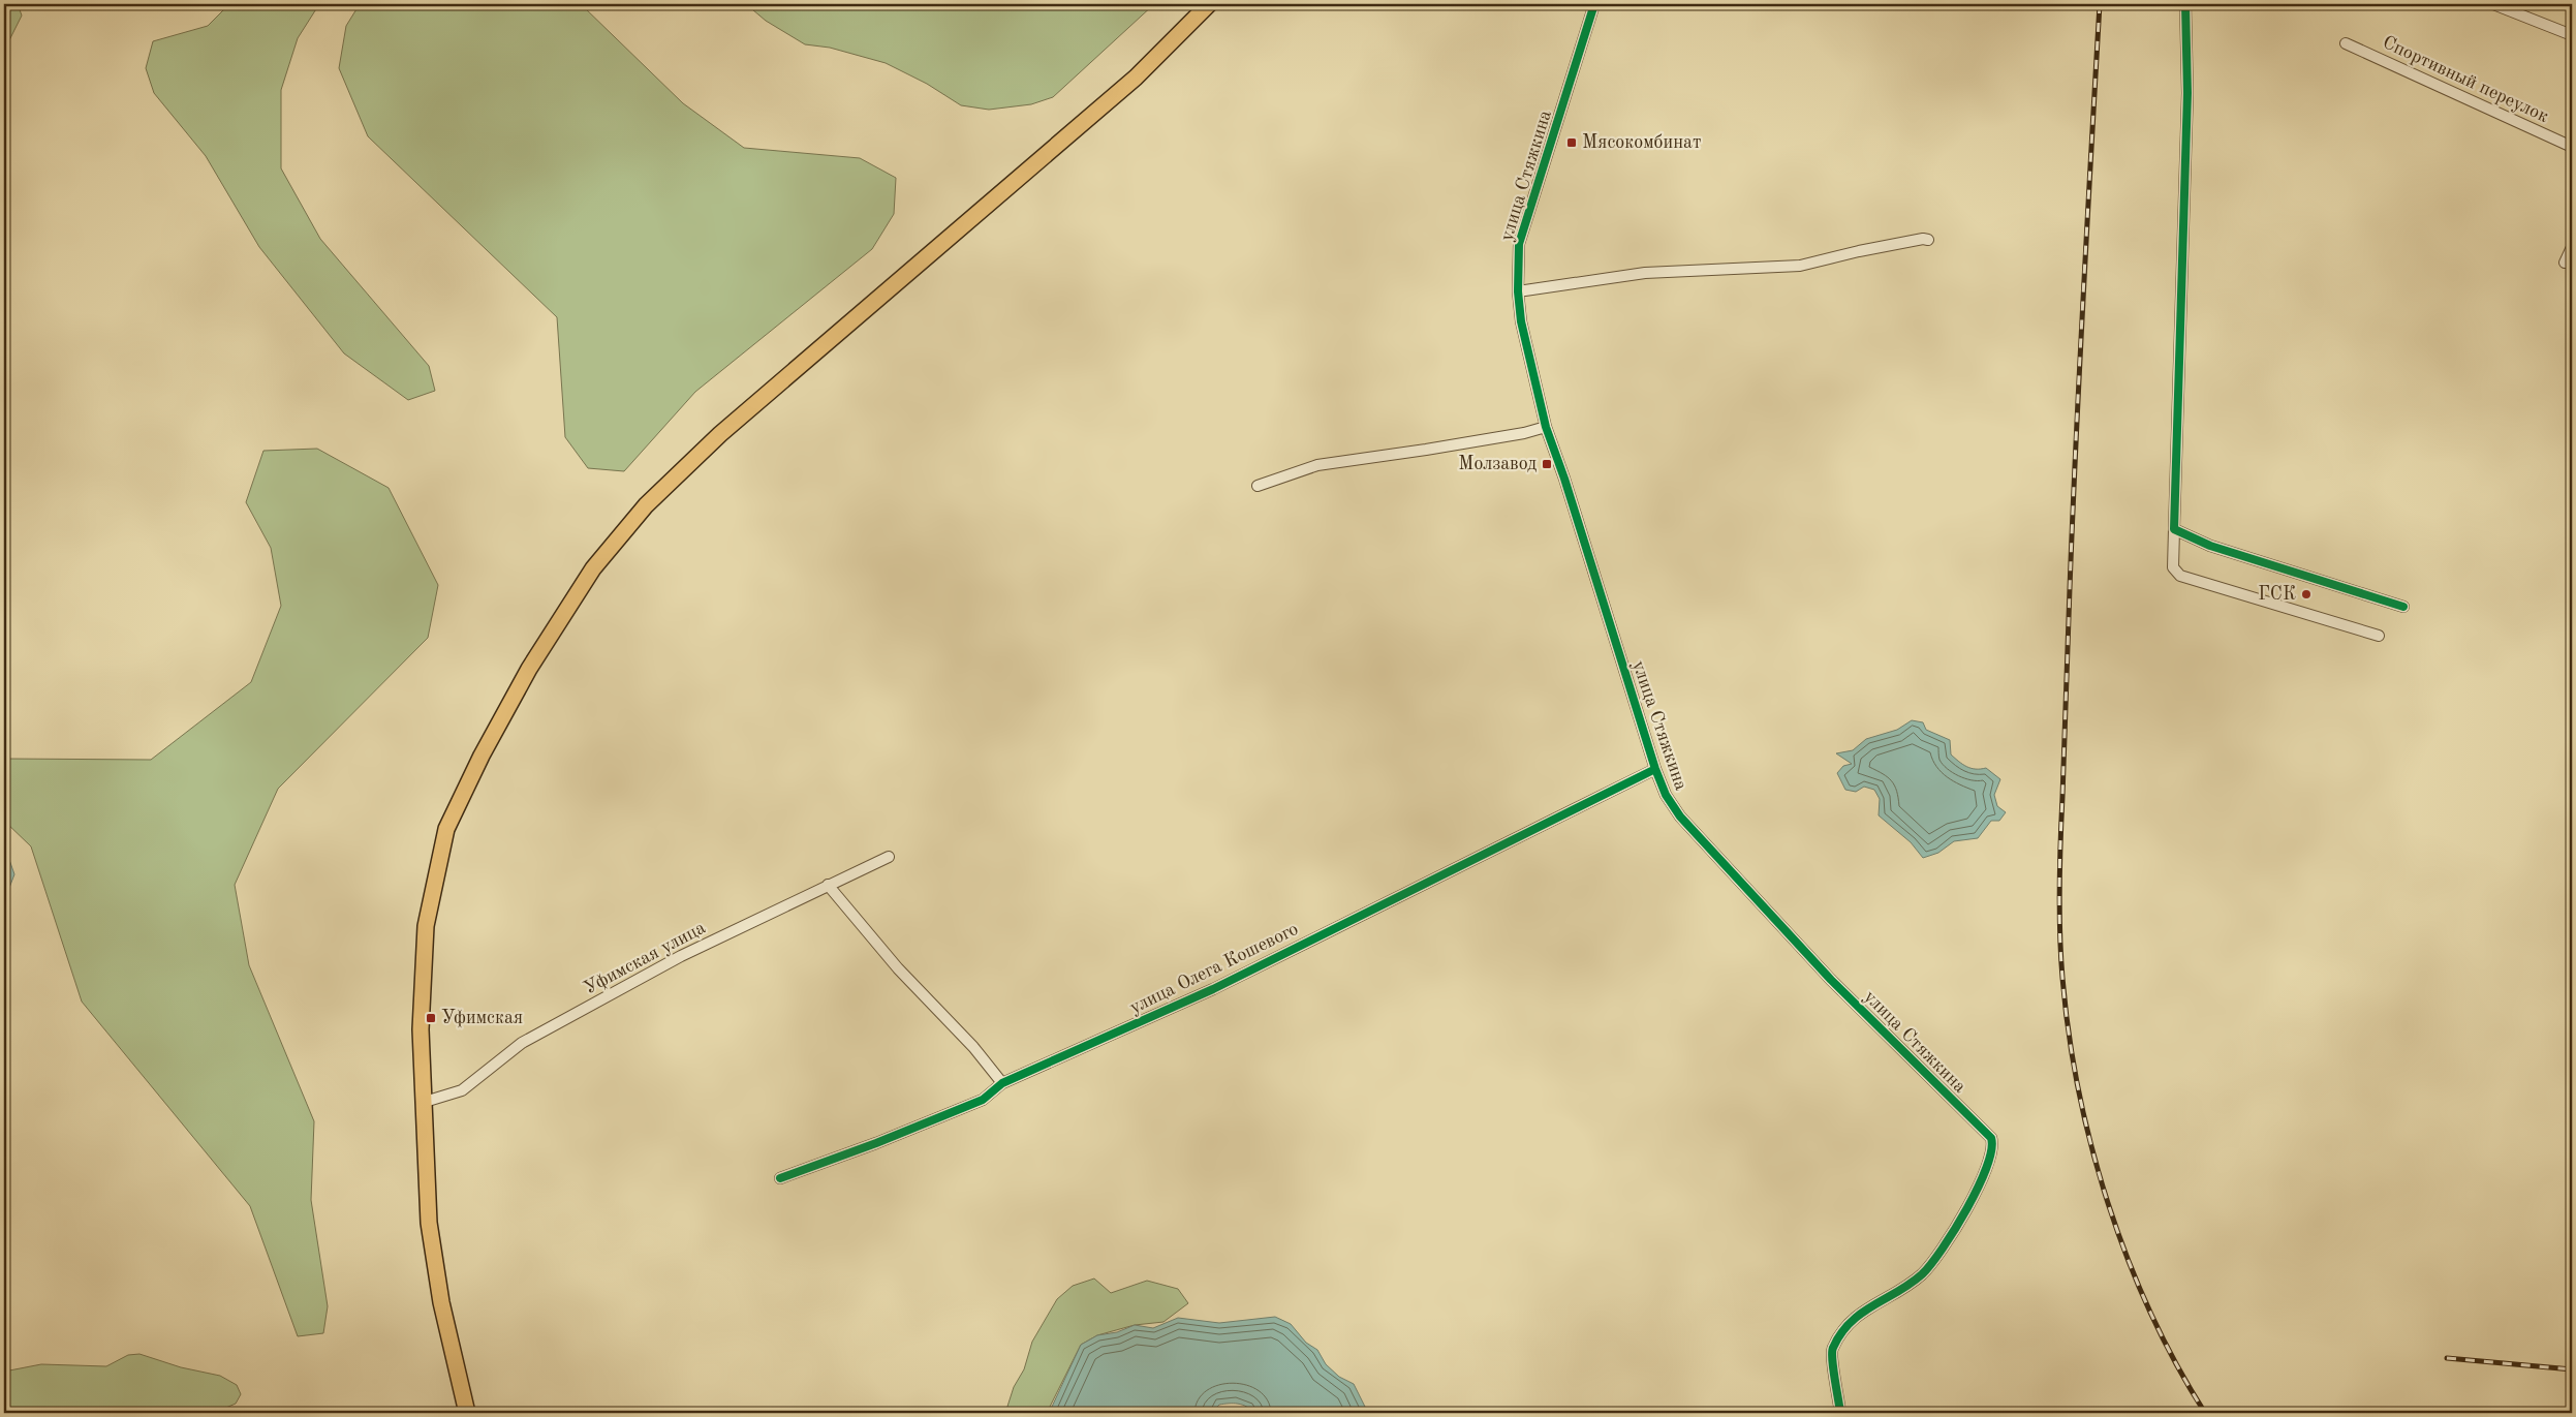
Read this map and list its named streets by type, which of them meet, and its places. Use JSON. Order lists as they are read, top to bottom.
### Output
{
  "streets": {
    "street": [
      "Спортивный переулок",
      "улица Стяжкина",
      "Уфимская улица",
      "улица Олега Кошевого"
    ]
  },
  "crossings": [
    ["улица Стяжкина", "улица Олега Кошевого"]
  ],
  "places": {
    "transit": ["Мясокомбинат", "Молзавод", "Уфимская"],
    "other": ["ГСК"]
  }
}
